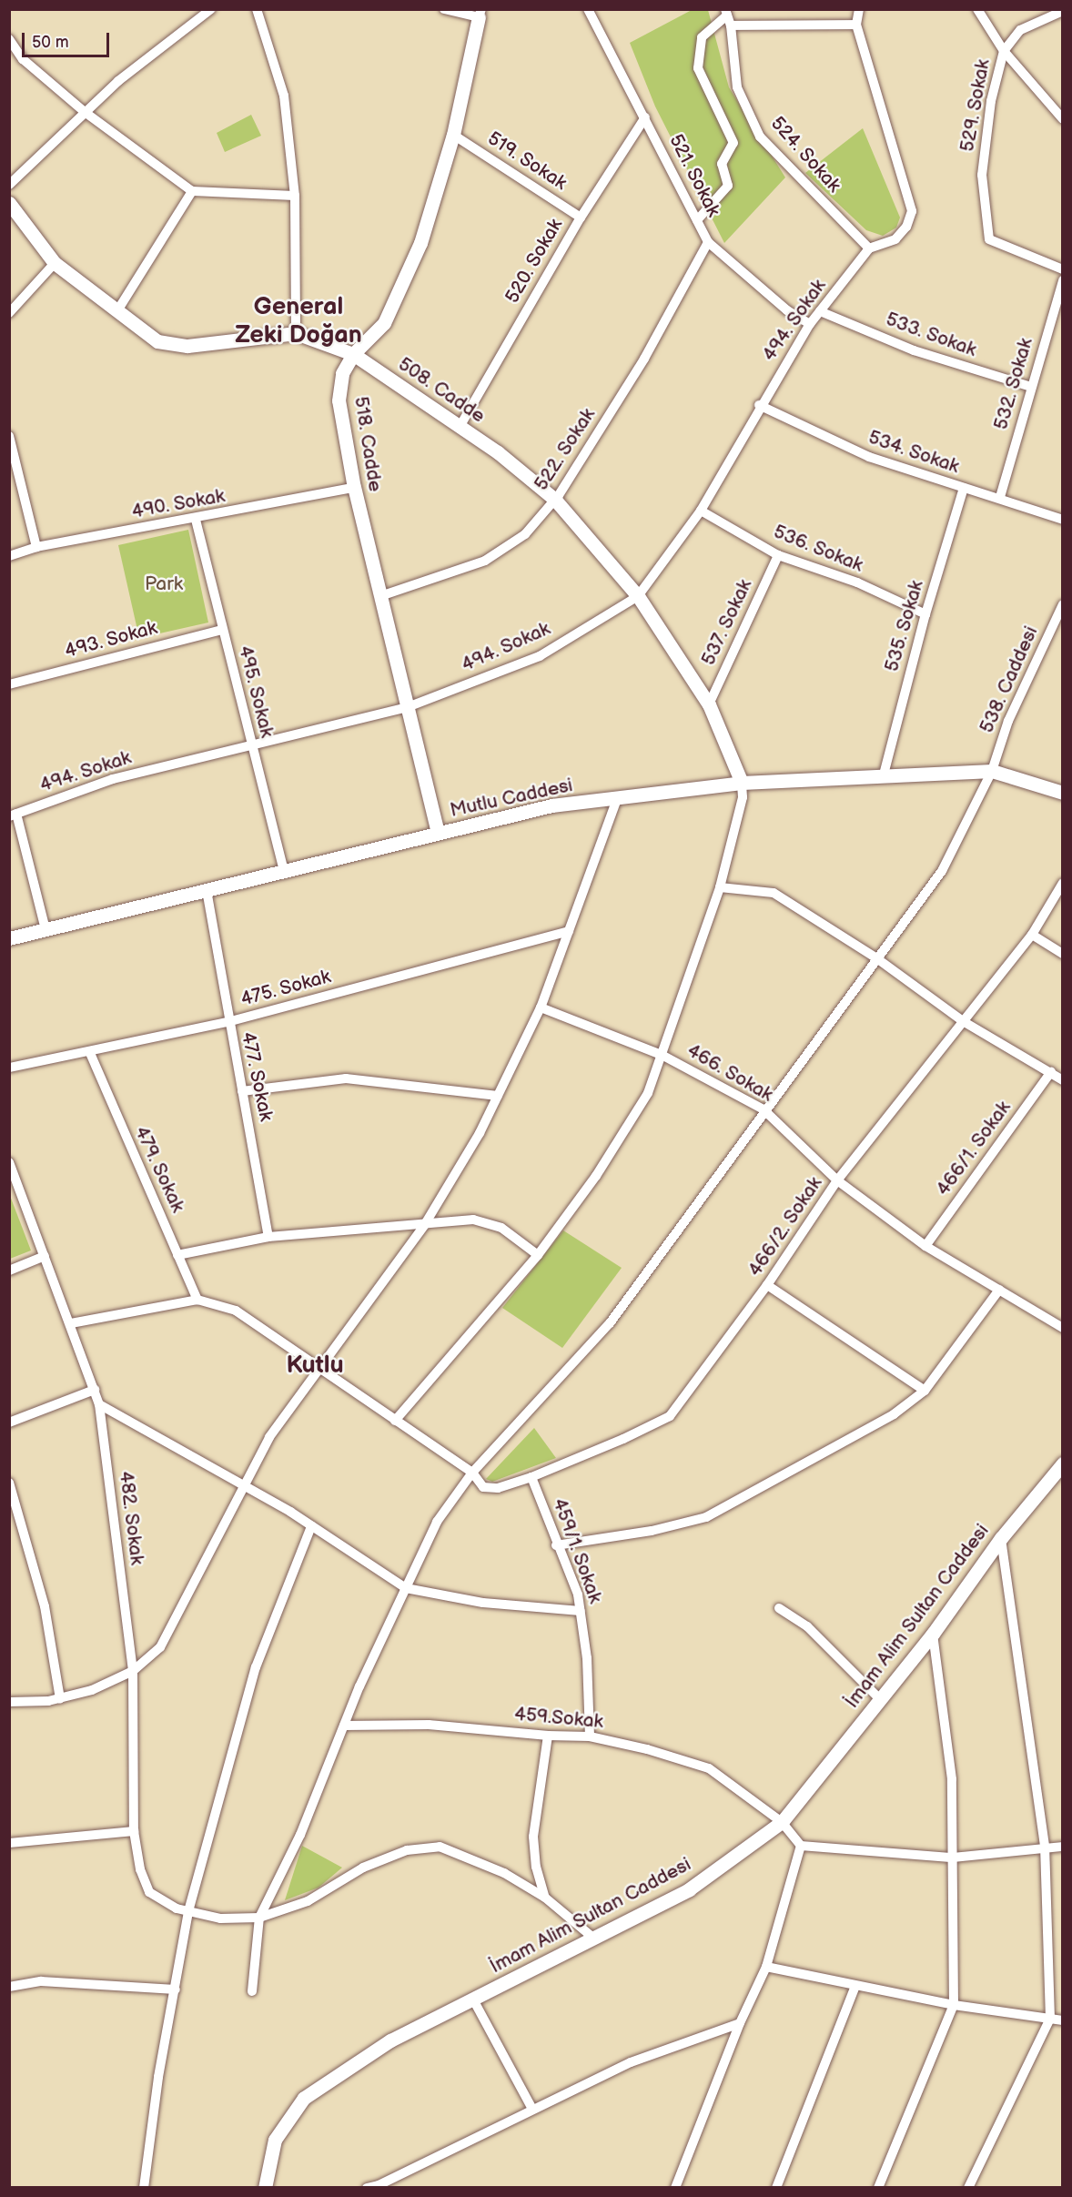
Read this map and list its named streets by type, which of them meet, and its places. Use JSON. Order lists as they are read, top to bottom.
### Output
{
  "streets": {
    "street": [
      "529. Sokak",
      "524. Sokak",
      "519. Sokak",
      "521. Sokak",
      "520. Sokak",
      "494. Sokak",
      "533. Sokak",
      "532. Sokak",
      "508. Cadde",
      "518. Cadde",
      "522. Sokak",
      "534. Sokak",
      "490. Sokak",
      "536. Sokak",
      "537. Sokak",
      "535. Sokak",
      "493. Sokak",
      "538. Caddesi",
      "495. Sokak",
      "Mutlu Caddesi",
      "475. Sokak",
      "466. Sokak",
      "477. Sokak",
      "466/1. Sokak",
      "479. Sokak",
      "466/2. Sokak",
      "482. Sokak",
      "459/1. Sokak",
      "İmam Alim Sultan Caddesi",
      "459.Sokak"
    ]
  },
  "crossings": [
    ["524. Sokak", "494. Sokak"],
    ["519. Sokak", "520. Sokak"],
    ["519. Sokak", "518. Cadde"],
    ["521. Sokak", "520. Sokak"],
    ["521. Sokak", "494. Sokak"],
    ["521. Sokak", "522. Sokak"],
    ["520. Sokak", "508. Cadde"],
    ["494. Sokak", "533. Sokak"],
    ["494. Sokak", "508. Cadde"],
    ["494. Sokak", "518. Cadde"],
    ["494. Sokak", "534. Sokak"],
    ["494. Sokak", "536. Sokak"],
    ["494. Sokak", "495. Sokak"],
    ["533. Sokak", "532. Sokak"],
    ["532. Sokak", "534. Sokak"],
    ["508. Cadde", "518. Cadde"],
    ["508. Cadde", "522. Sokak"],
    ["508. Cadde", "537. Sokak"],
    ["508. Cadde", "Mutlu Caddesi"],
    ["518. Cadde", "522. Sokak"],
    ["518. Cadde", "490. Sokak"],
    ["518. Cadde", "Mutlu Caddesi"],
    ["534. Sokak", "535. Sokak"],
    ["490. Sokak", "495. Sokak"],
    ["536. Sokak", "537. Sokak"],
    ["536. Sokak", "535. Sokak"],
    ["535. Sokak", "Mutlu Caddesi"],
    ["493. Sokak", "495. Sokak"],
    ["538. Caddesi", "Mutlu Caddesi"],
    ["538. Caddesi", "466. Sokak"],
    ["538. Caddesi", "466/2. Sokak"],
    ["538. Caddesi", "459.Sokak"],
    ["495. Sokak", "Mutlu Caddesi"],
    ["Mutlu Caddesi", "477. Sokak"],
    ["475. Sokak", "477. Sokak"],
    ["475. Sokak", "479. Sokak"],
    ["466. Sokak", "466/1. Sokak"],
    ["466. Sokak", "466/2. Sokak"],
    ["466/2. Sokak", "459/1. Sokak"],
    ["459/1. Sokak", "459.Sokak"],
    ["İmam Alim Sultan Caddesi", "459.Sokak"]
  ],
  "districts": ["General Zeki Doğan", "Kutlu"],
  "parks": ["Park"],
  "scale_bar": "50 m"
}
